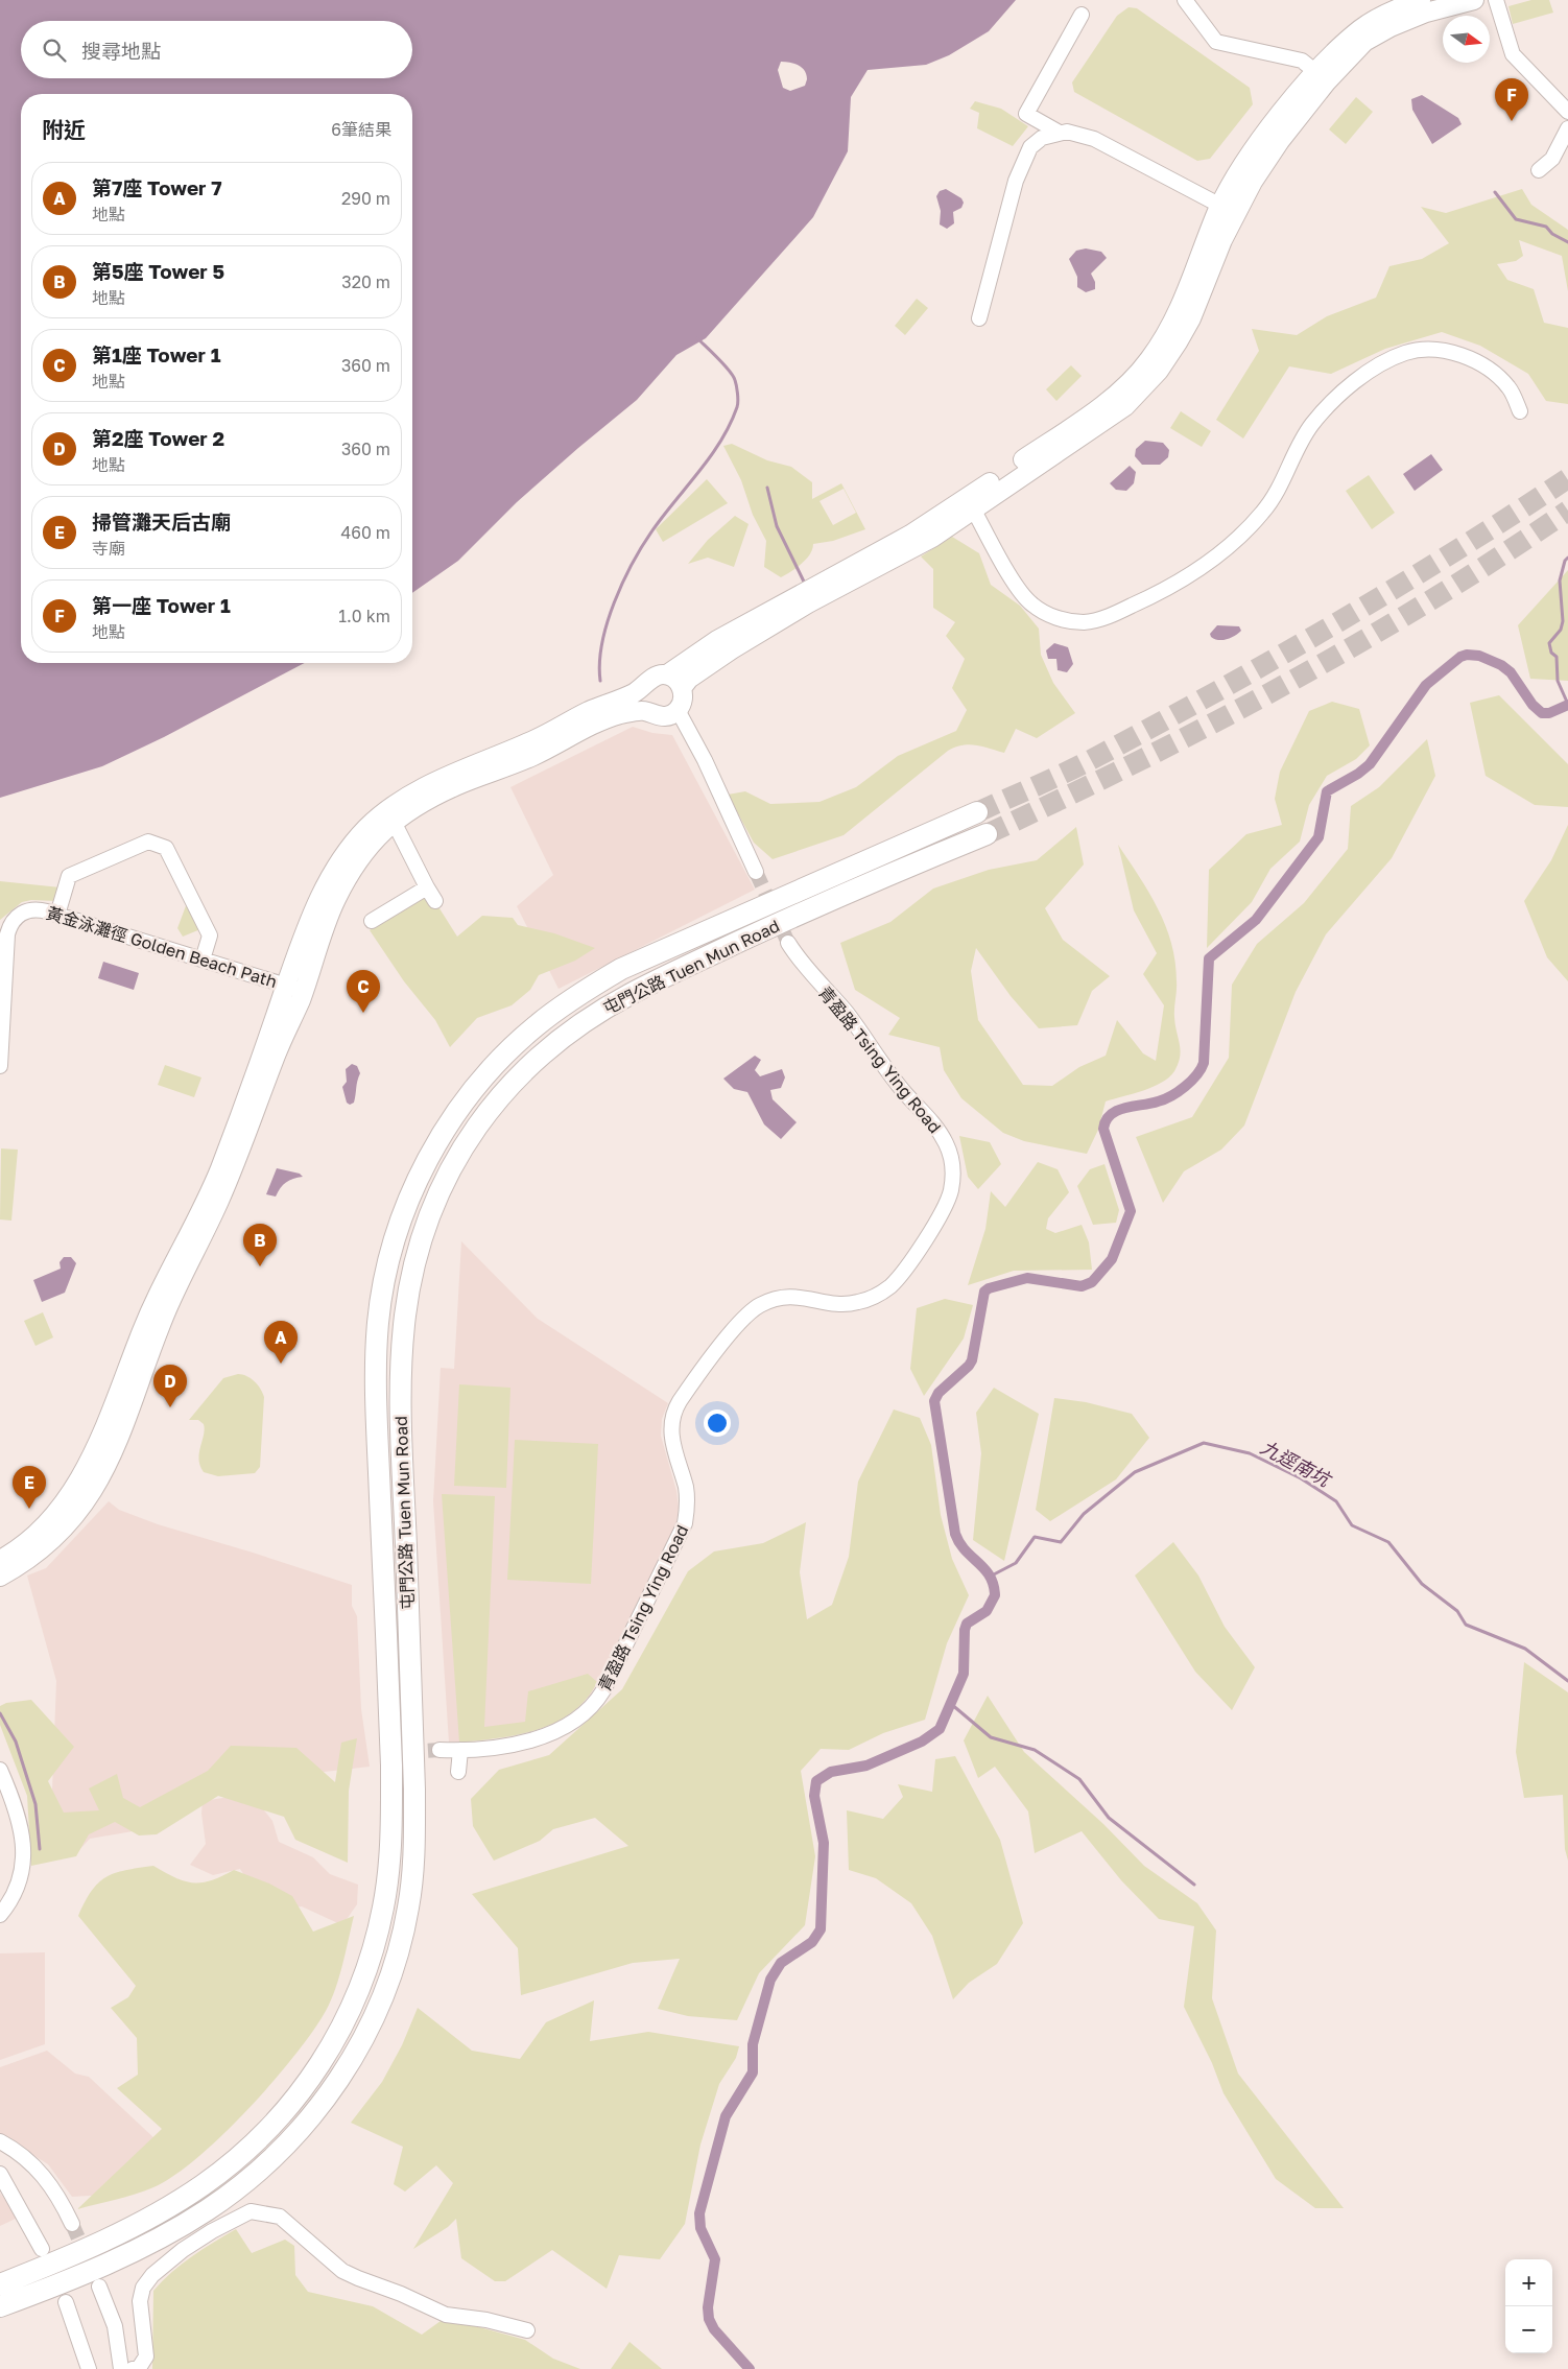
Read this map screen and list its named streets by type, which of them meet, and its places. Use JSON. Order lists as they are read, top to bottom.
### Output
{
  "streets": {
    "highway": ["屯門公路 Tuen Mun Road"],
    "street": ["黃金泳灘徑 Golden Beach Path", "青盈路 Tsing Ying Road"]
  },
  "water": ["九逕南坑"],
  "north": "right",
  "page": {
    "search": "搜尋地點",
    "pins": [
      "F",
      "C",
      "B",
      "A",
      "D",
      "E"
    ],
    "heading": ["附近", "6筆結果"],
    "list": [
      {
        "mark": "A",
        "name": "第7座 Tower 7",
        "note": "地點",
        "value": "290 m"
      },
      {
        "mark": "B",
        "name": "第5座 Tower 5",
        "note": "地點",
        "value": "320 m"
      },
      {
        "mark": "C",
        "name": "第1座 Tower 1",
        "note": "地點",
        "value": "360 m"
      },
      {
        "mark": "D",
        "name": "第2座 Tower 2",
        "note": "地點",
        "value": "360 m"
      },
      {
        "mark": "E",
        "name": "掃管灘天后古廟",
        "note": "寺廟",
        "value": "460 m"
      },
      {
        "mark": "F",
        "name": "第一座 Tower 1",
        "note": "地點",
        "value": "1.0 km"
      }
    ],
    "map_buttons": ["+", "−"]
  }
}
